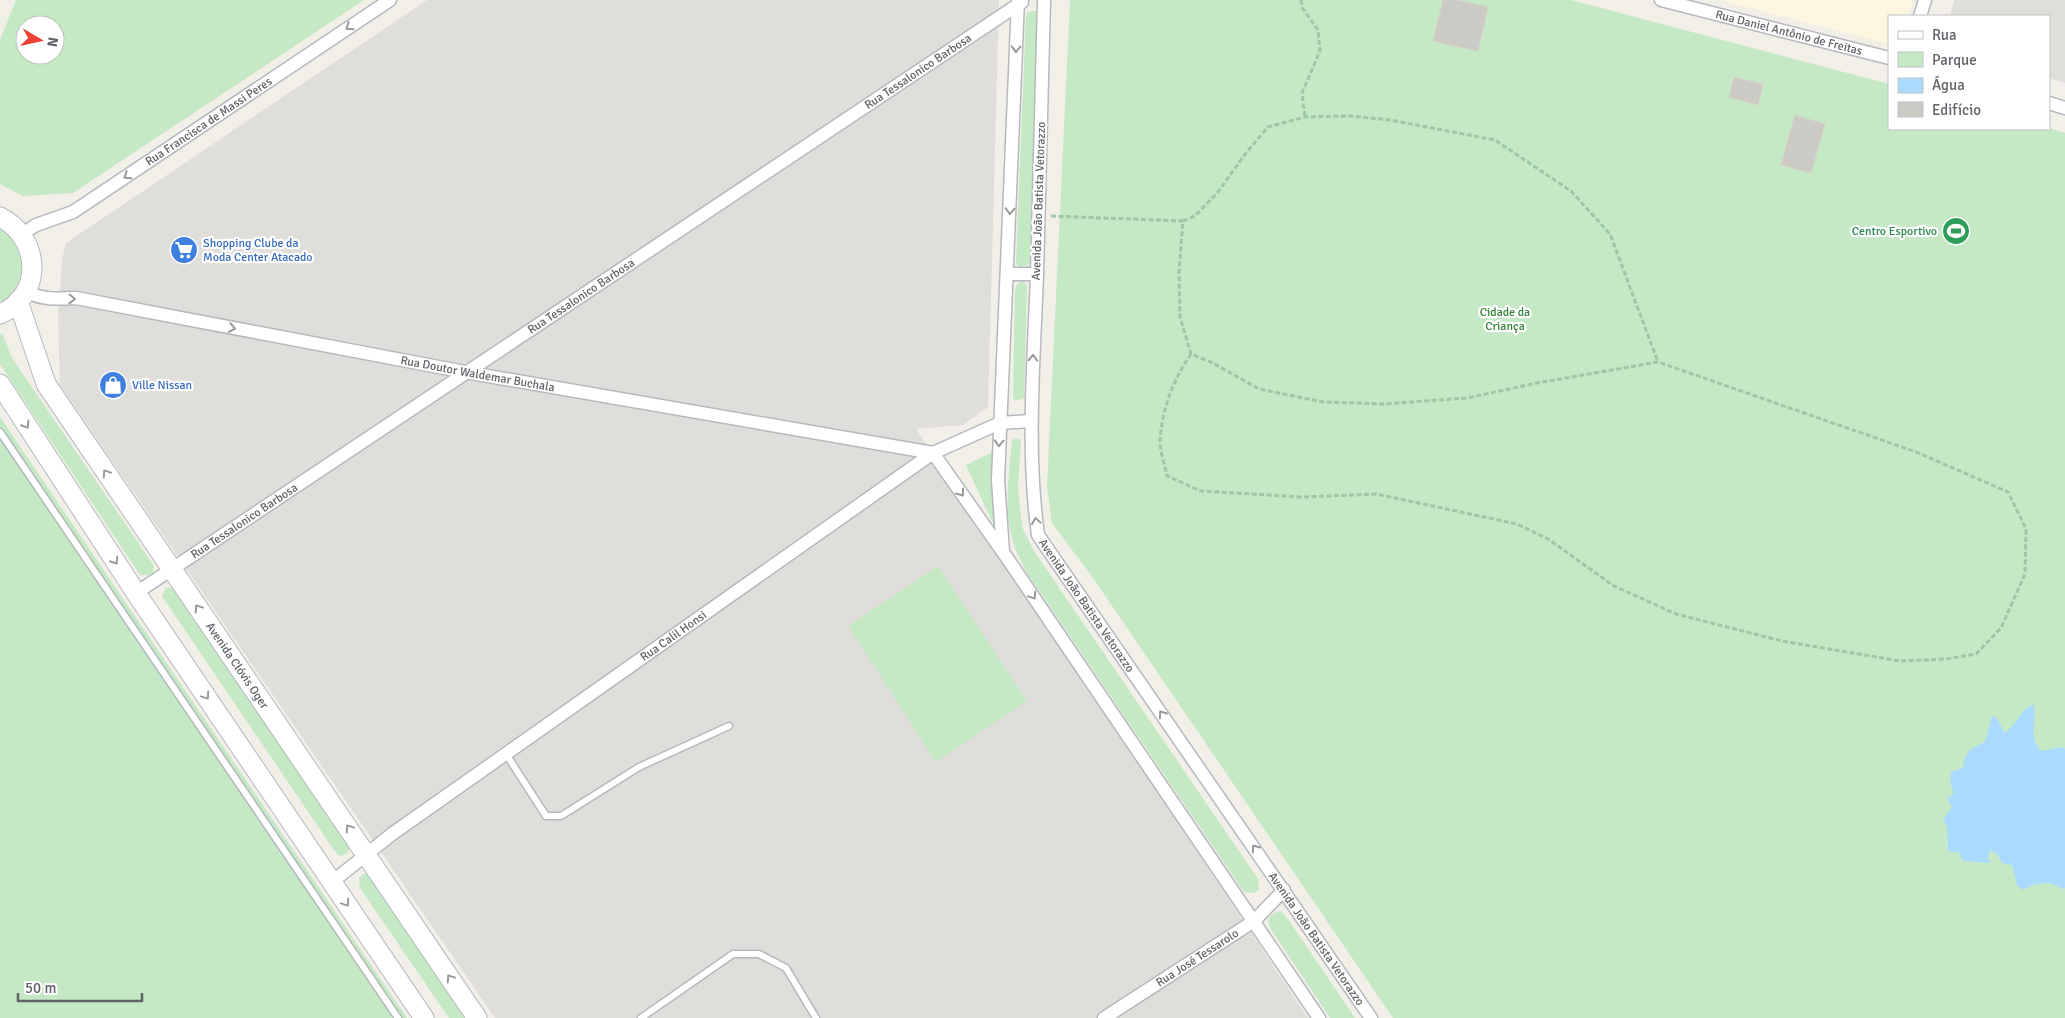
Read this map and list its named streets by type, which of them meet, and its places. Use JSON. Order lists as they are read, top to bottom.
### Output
{
  "streets": {
    "main road": ["Avenida Clóvis Oger"],
    "street": [
      "Rua Daniel Antônio de Freitas",
      "Rua Tessalonico Barbosa",
      "Rua Francisca de Massi Peres",
      "Avenida João Batista Vetorazzo",
      "Rua Doutor Waldemar Buchala",
      "Rua Calil Honsi",
      "Rua José Tessarolo"
    ]
  },
  "crossings": [
    ["Rua Tessalonico Barbosa", "Rua Doutor Waldemar Buchala"],
    ["Rua Tessalonico Barbosa", "Avenida Clóvis Oger"],
    ["Avenida João Batista Vetorazzo", "Rua Calil Honsi"],
    ["Avenida João Batista Vetorazzo", "Rua José Tessarolo"],
    ["Rua Doutor Waldemar Buchala", "Rua Calil Honsi"],
    ["Rua Doutor Waldemar Buchala", "Avenida Clóvis Oger"],
    ["Rua Calil Honsi", "Avenida Clóvis Oger"]
  ],
  "one_way": ["Rua Francisca de Massi Peres", "Rua Doutor Waldemar Buchala"],
  "parks": ["Cidade da Criança"],
  "places": {
    "sports": ["Centro Esportivo"],
    "supermarket": ["Shopping Clube da Moda Center Atacado"],
    "shop": ["Ville Nissan"]
  },
  "legend": [
    "Rua",
    "Parque",
    "Água",
    "Edifício"
  ],
  "scale_bar": "50 m",
  "north": "right"
}
